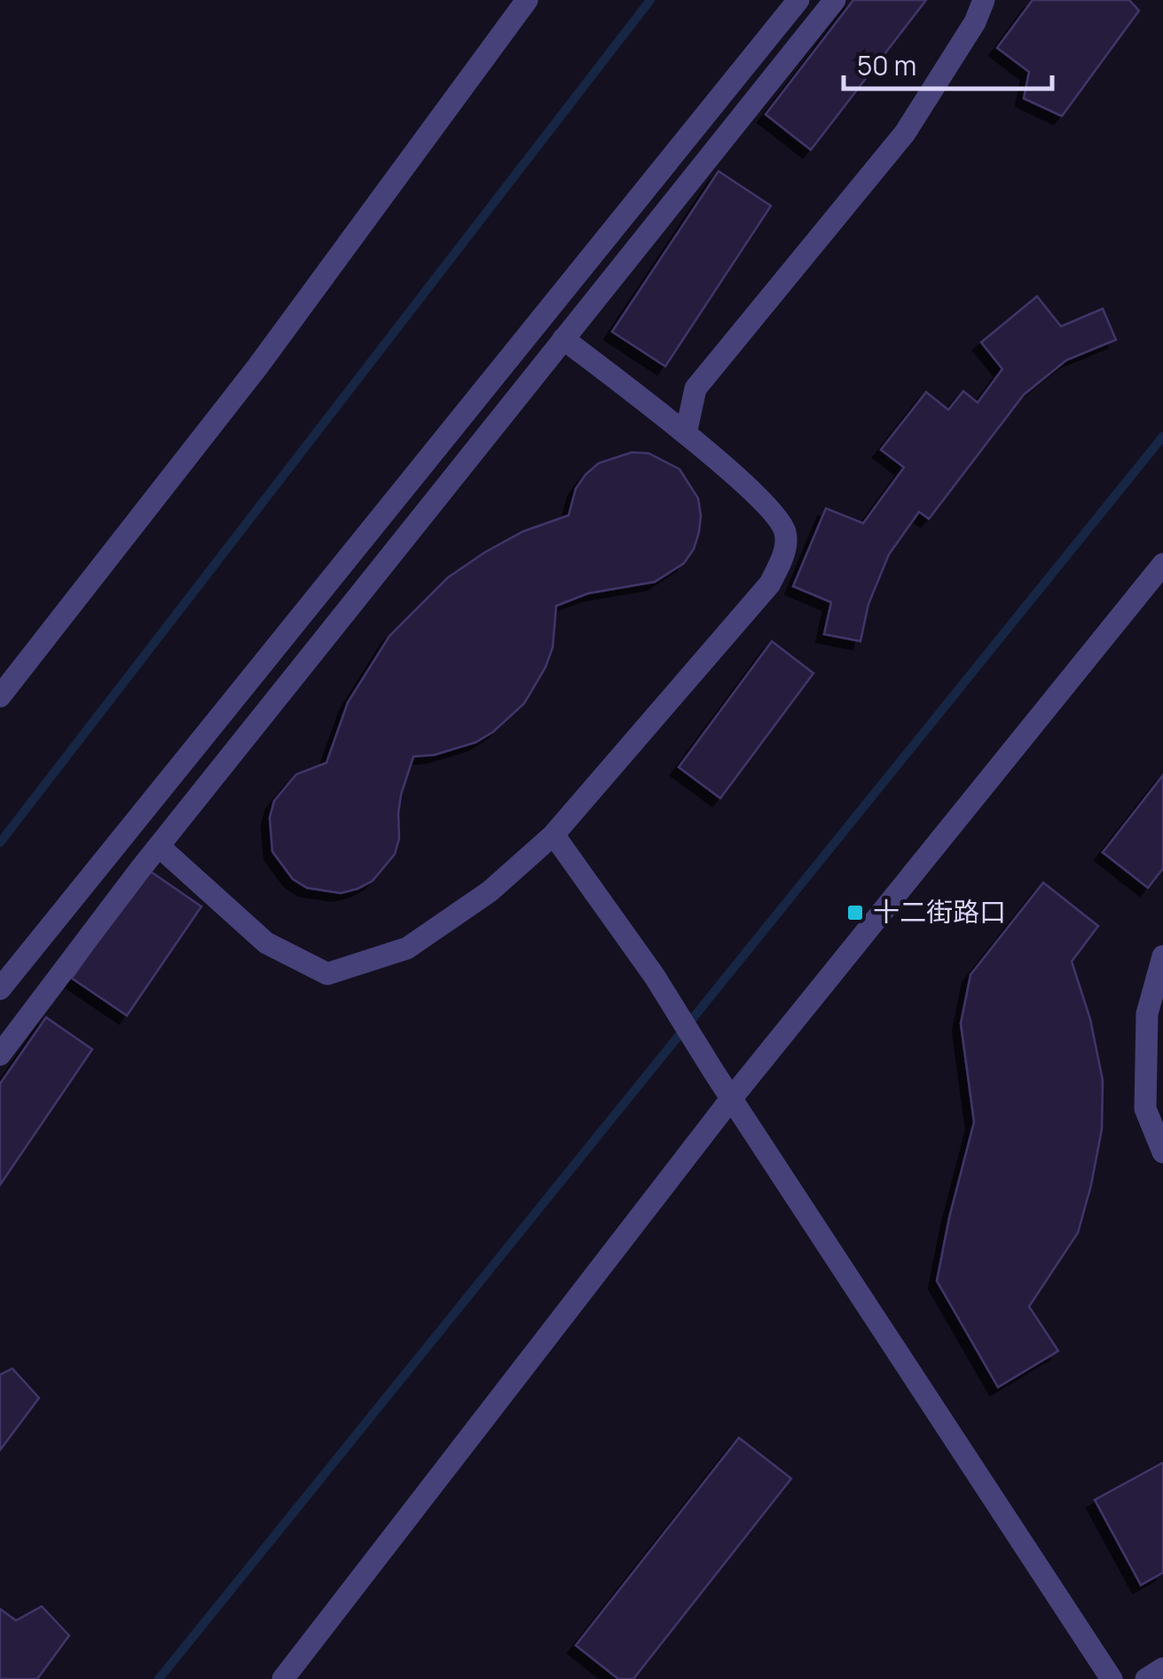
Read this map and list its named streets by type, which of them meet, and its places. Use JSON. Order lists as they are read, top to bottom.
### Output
{
  "places": {
    "transit": ["十二街路口"]
  },
  "scale_bar": "50 m"
}
